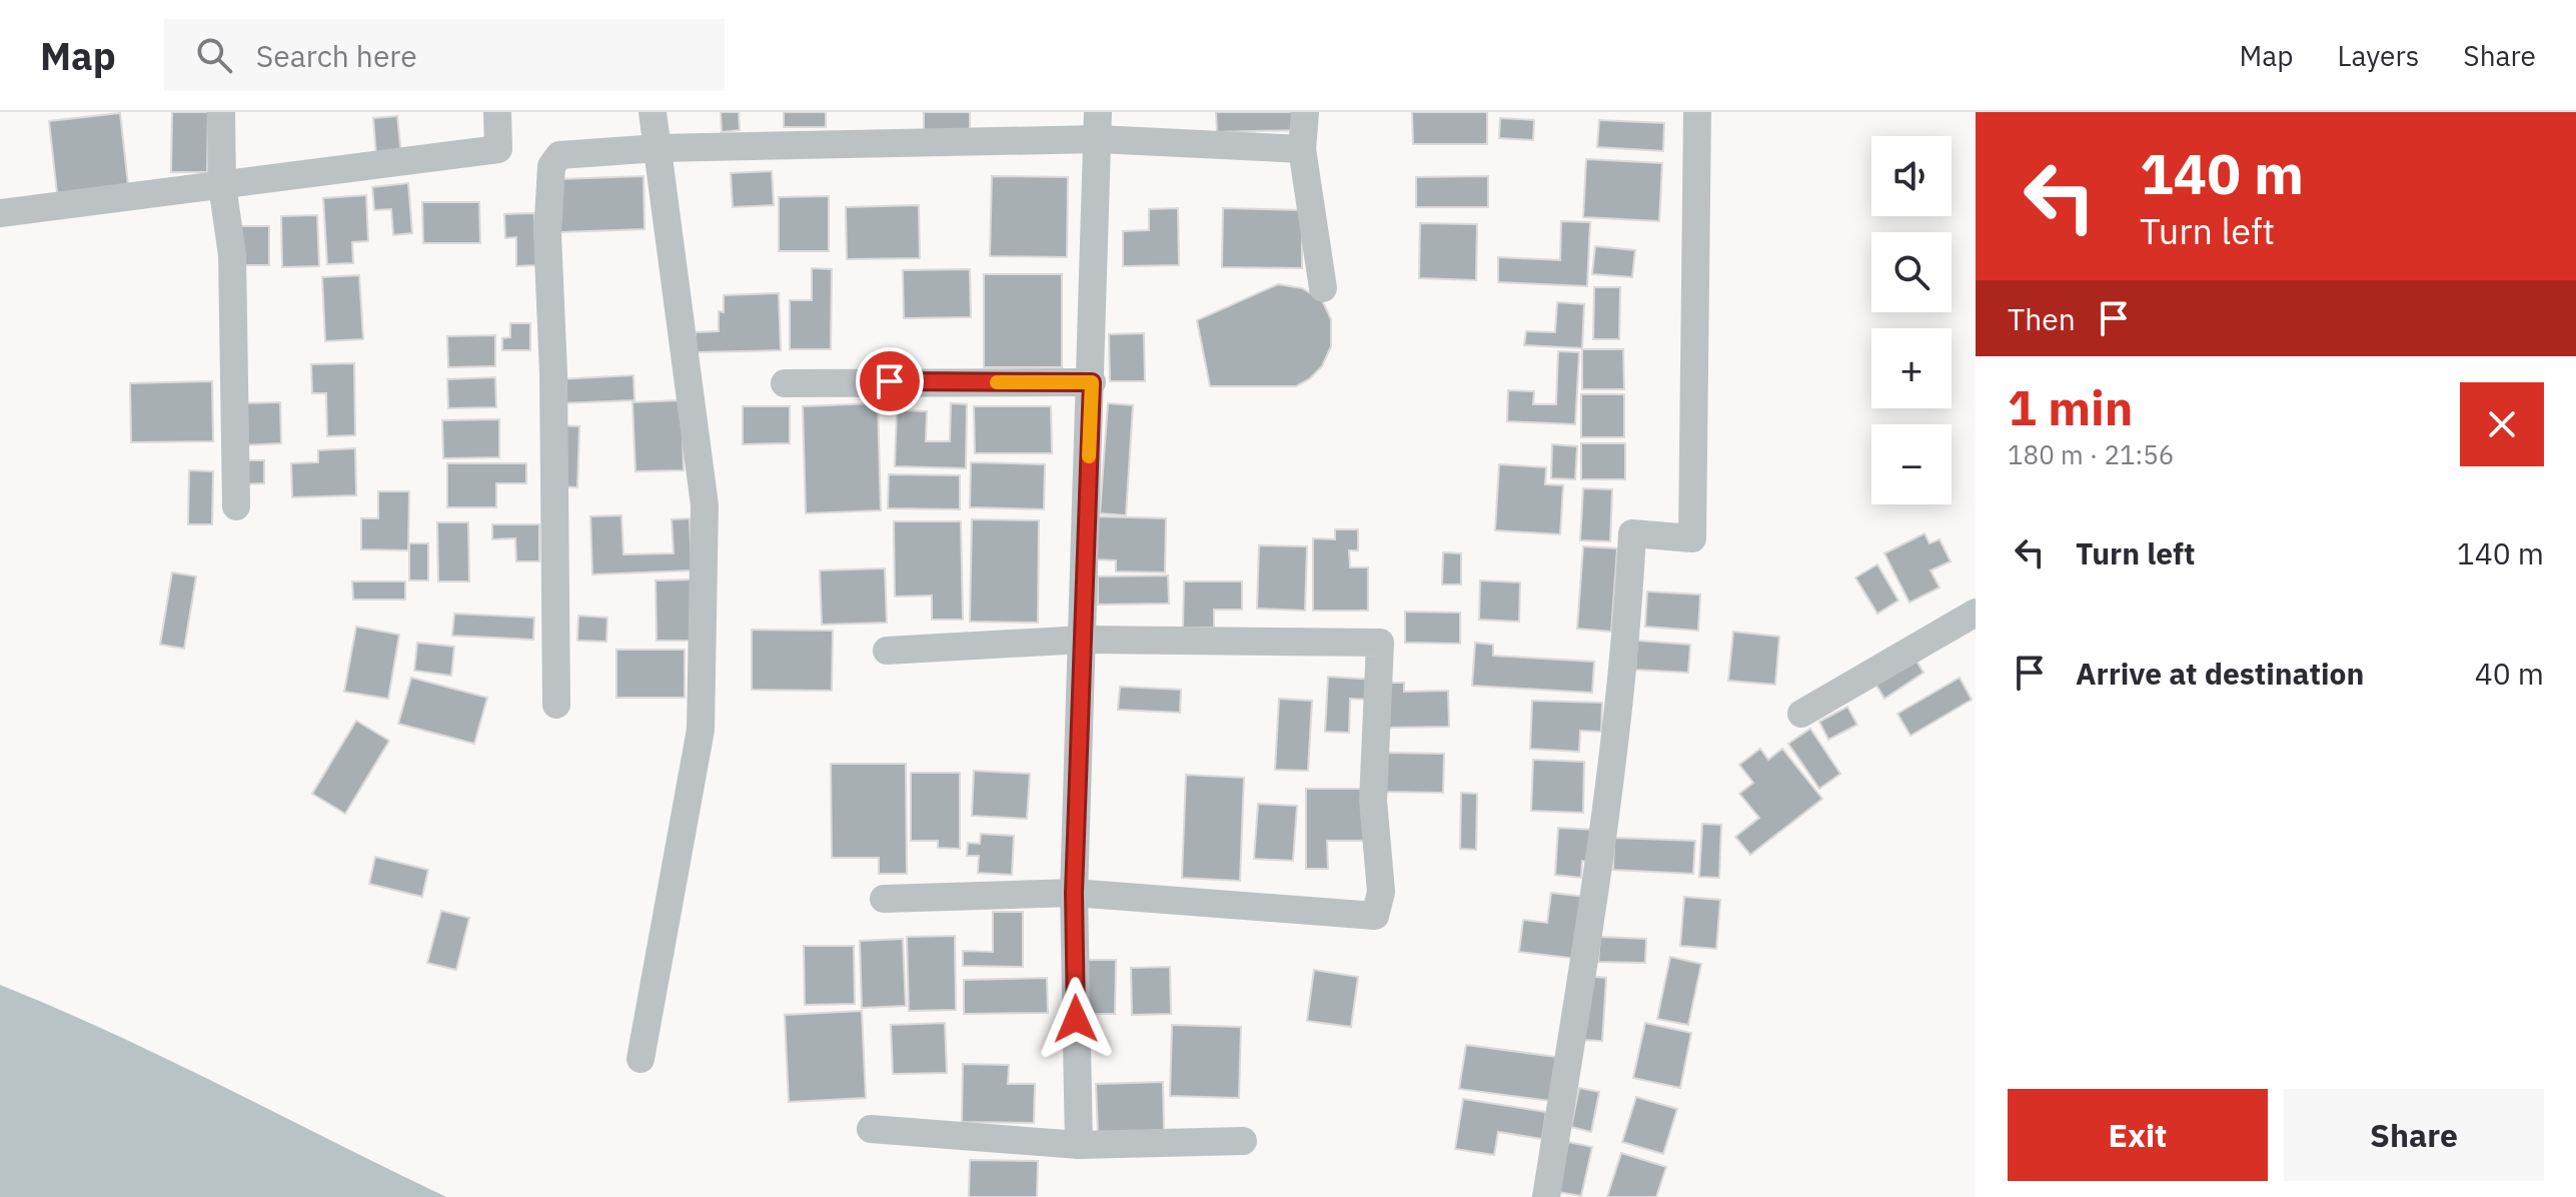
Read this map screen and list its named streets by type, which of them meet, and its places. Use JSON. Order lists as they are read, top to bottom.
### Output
{
  "page": {
    "header": "Map",
    "search": "Search here",
    "nav": ["Map", "Layers", "Share"],
    "turn": ["140 m", "Turn left"],
    "map_buttons": ["+", "−"],
    "then": "Then",
    "heading": ["1 min", "180 m · 21:56"],
    "list": [
      {
        "name": "Turn left",
        "value": "140 m"
      },
      {
        "name": "Arrive at destination",
        "value": "40 m"
      }
    ],
    "buttons": ["Exit", "Share"]
  }
}
